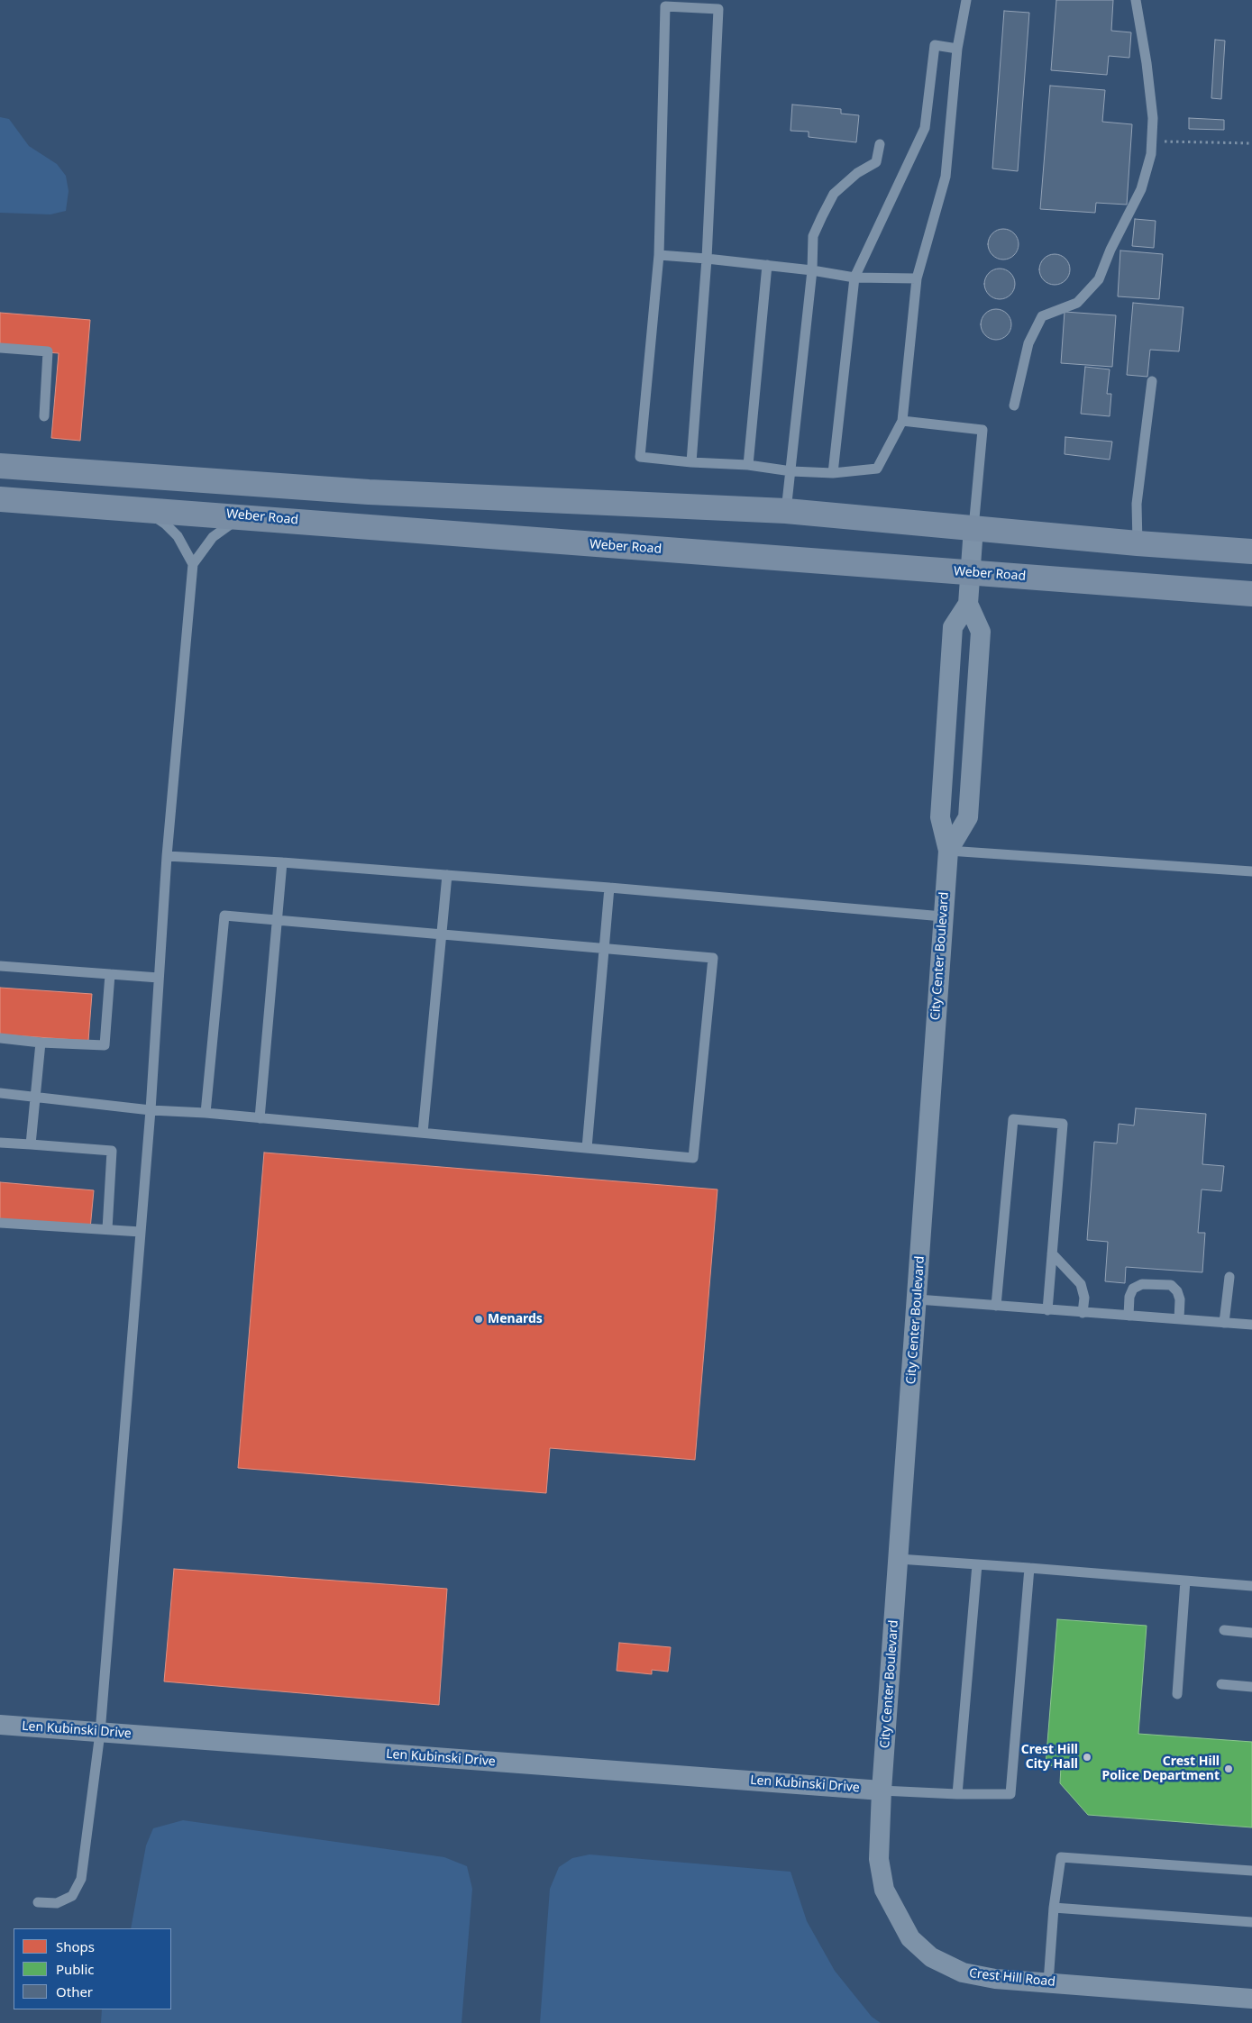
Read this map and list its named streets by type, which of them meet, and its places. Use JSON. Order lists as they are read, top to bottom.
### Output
{
  "streets": {
    "main road": ["Weber Road"],
    "street": ["City Center Boulevard", "Len Kubinski Drive", "Crest Hill Road"]
  },
  "crossings": [
    ["City Center Boulevard", "Len Kubinski Drive"],
    ["City Center Boulevard", "Crest Hill Road"],
    ["Len Kubinski Drive", "Crest Hill Road"]
  ],
  "places": ["Menards", "Crest Hill City Hall", "Crest Hill Police Department"],
  "legend": ["Shops", "Public", "Other"]
}
